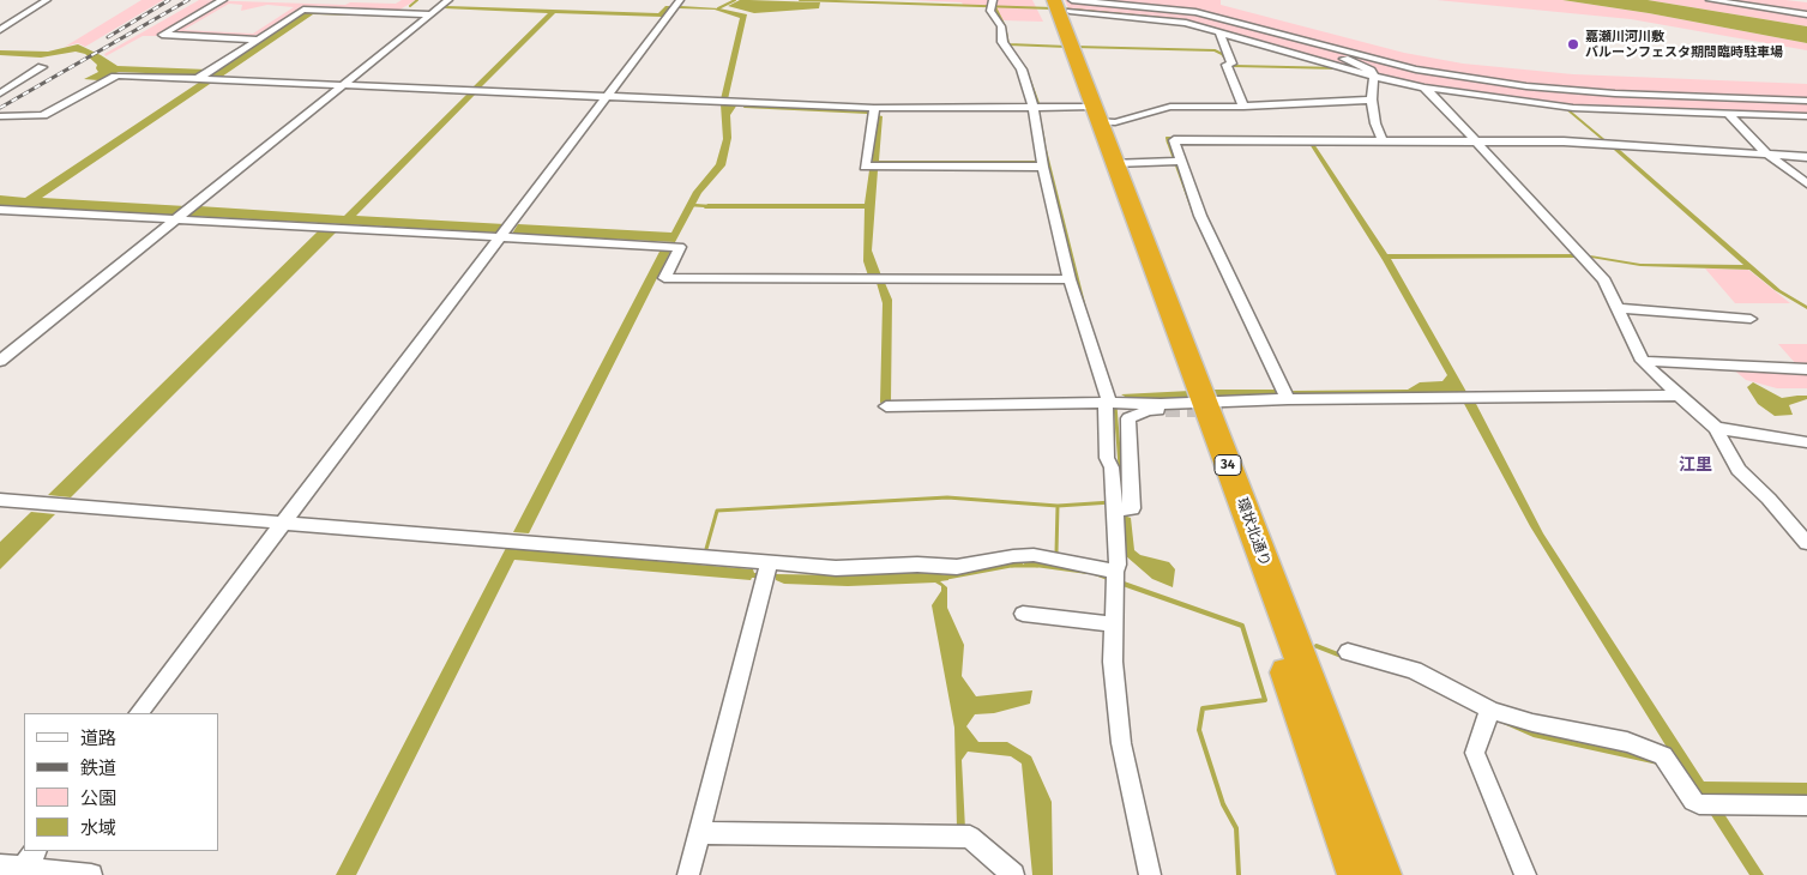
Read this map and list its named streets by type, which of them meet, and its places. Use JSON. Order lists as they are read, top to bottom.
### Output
{
  "streets": {
    "highway": ["34", "環状北通り"]
  },
  "crossings": [
    ["34", "環状北通り"]
  ],
  "districts": ["江里"],
  "places": ["嘉瀬川河川敷 バルーンフェスタ期間臨時駐車場"],
  "legend": [
    "道路",
    "鉄道",
    "公園",
    "水域"
  ]
}
